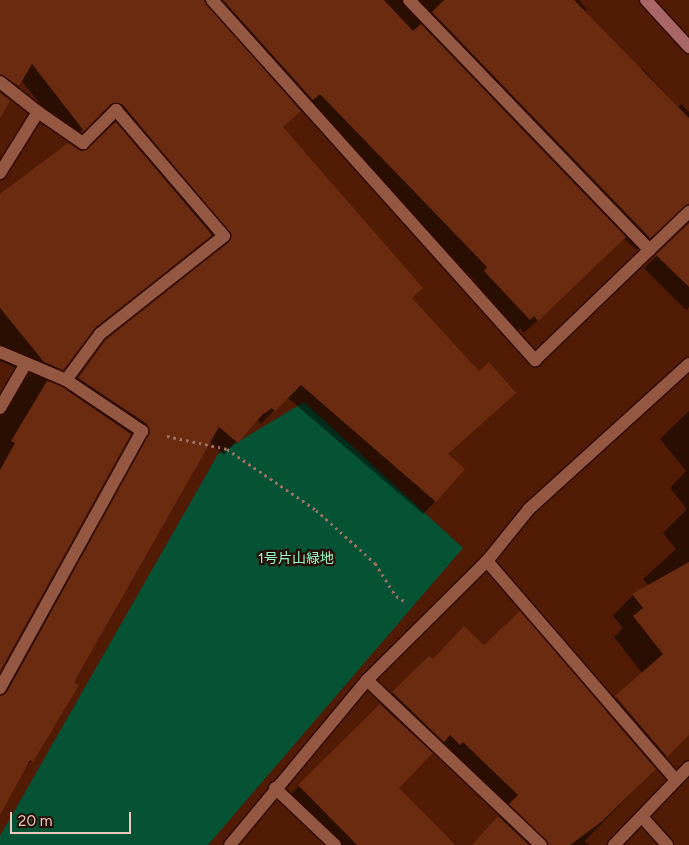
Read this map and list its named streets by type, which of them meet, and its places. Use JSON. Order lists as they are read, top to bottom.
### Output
{
  "parks": ["1号片山緑地"],
  "scale_bar": "20 m"
}
